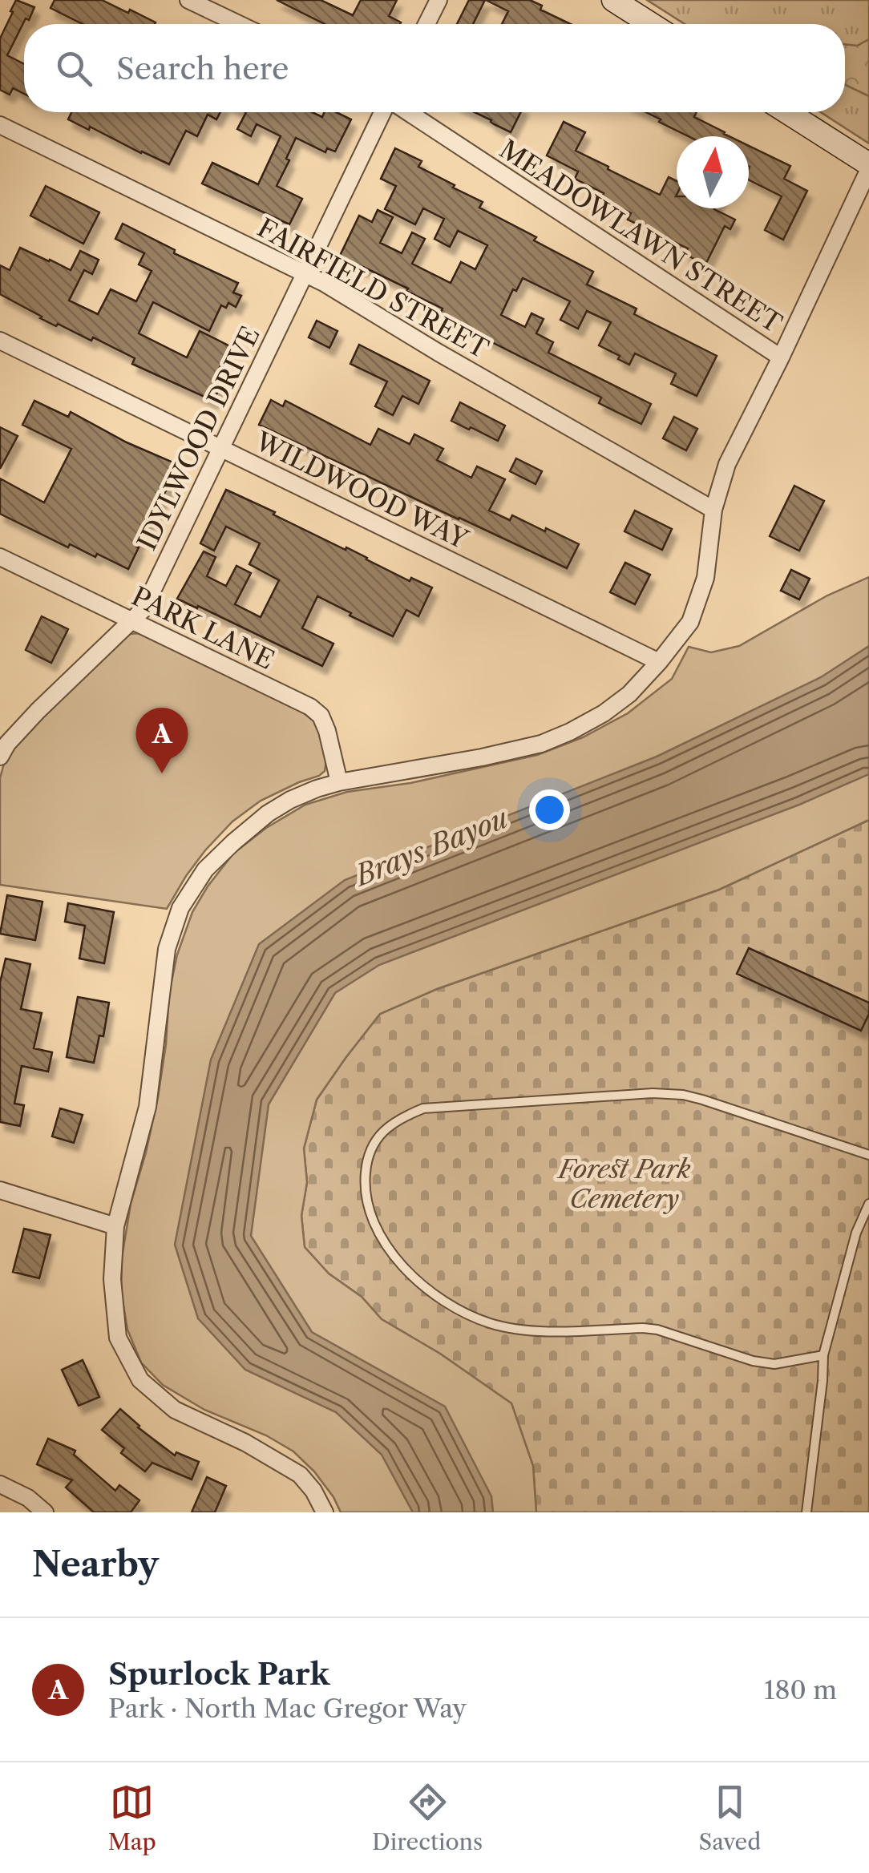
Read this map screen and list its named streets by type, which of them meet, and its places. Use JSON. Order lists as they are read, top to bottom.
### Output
{
  "streets": {
    "street": [
      "MEADOWLAWN STREET",
      "FAIRFIELD STREET",
      "IDYLWOOD DRIVE",
      "WILDWOOD WAY",
      "PARK LANE"
    ]
  },
  "crossings": [
    ["FAIRFIELD STREET", "IDYLWOOD DRIVE"],
    ["IDYLWOOD DRIVE", "WILDWOOD WAY"],
    ["IDYLWOOD DRIVE", "PARK LANE"]
  ],
  "water": ["Brays Bayou"],
  "parks": ["Forest Park Cemetery"],
  "north": "top",
  "page": {
    "search": "Search here",
    "pins": "A",
    "heading": "Nearby",
    "list": [
      {
        "mark": "A",
        "name": "Spurlock Park",
        "note": "Park · North Mac Gregor Way",
        "value": "180 m"
      }
    ],
    "nav": ["Map", "Directions", "Saved"]
  }
}
